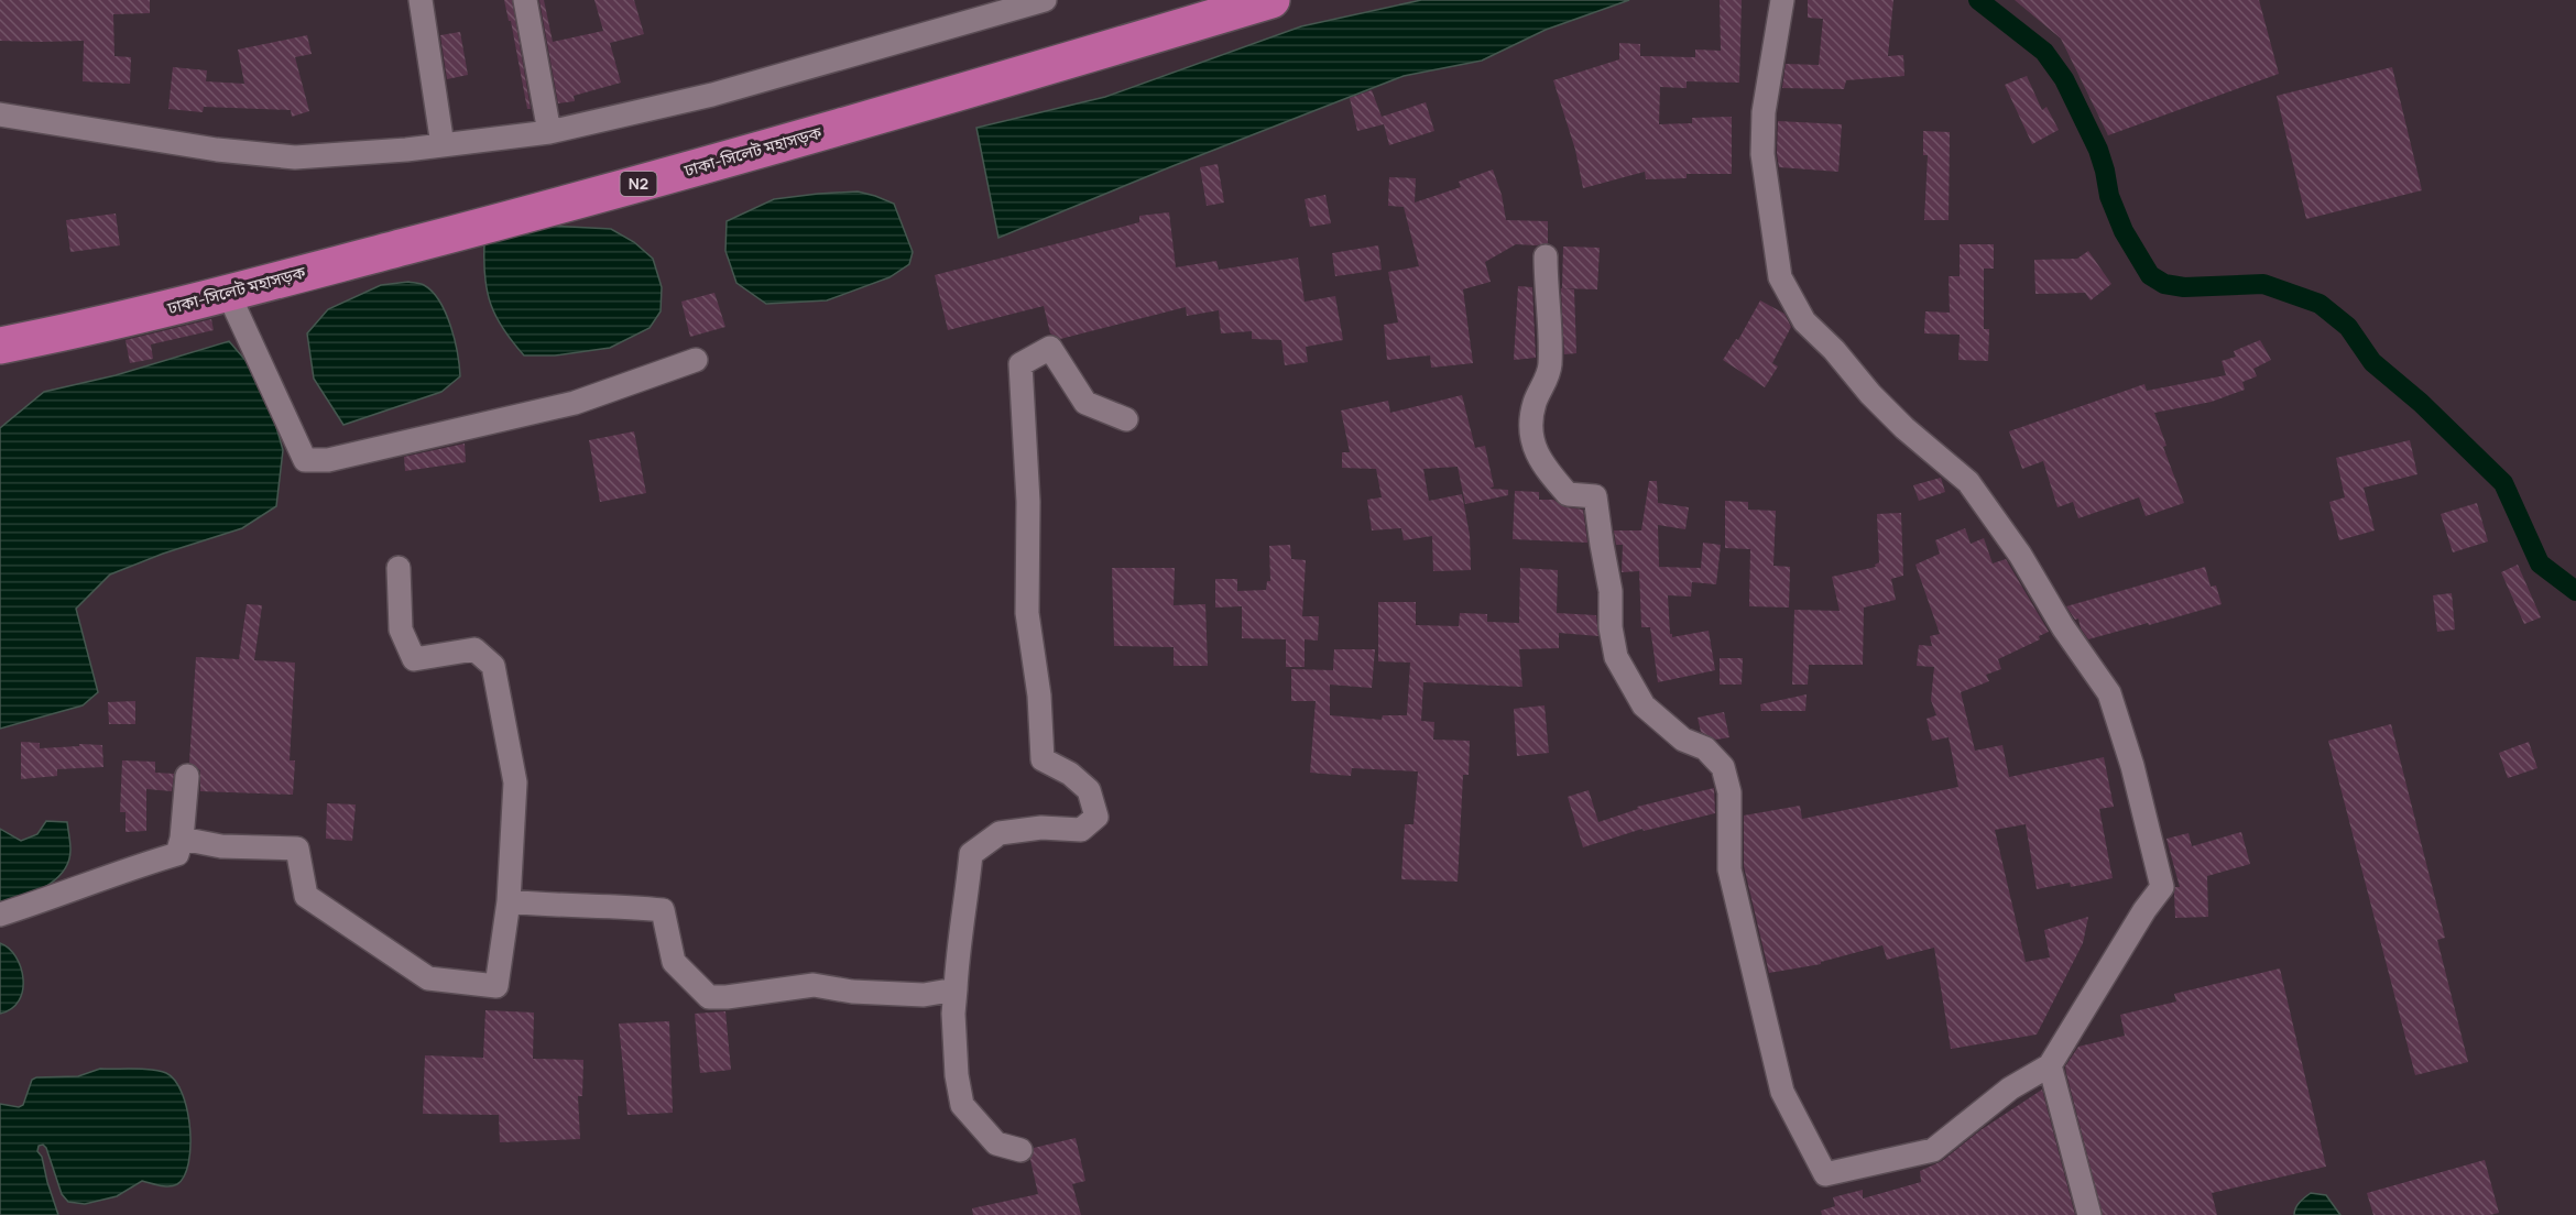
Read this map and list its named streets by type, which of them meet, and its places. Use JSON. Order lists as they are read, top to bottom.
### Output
{
  "streets": {
    "highway": ["ঢাকা-সিলেট মহাসড়ক", "N2"]
  }
}
